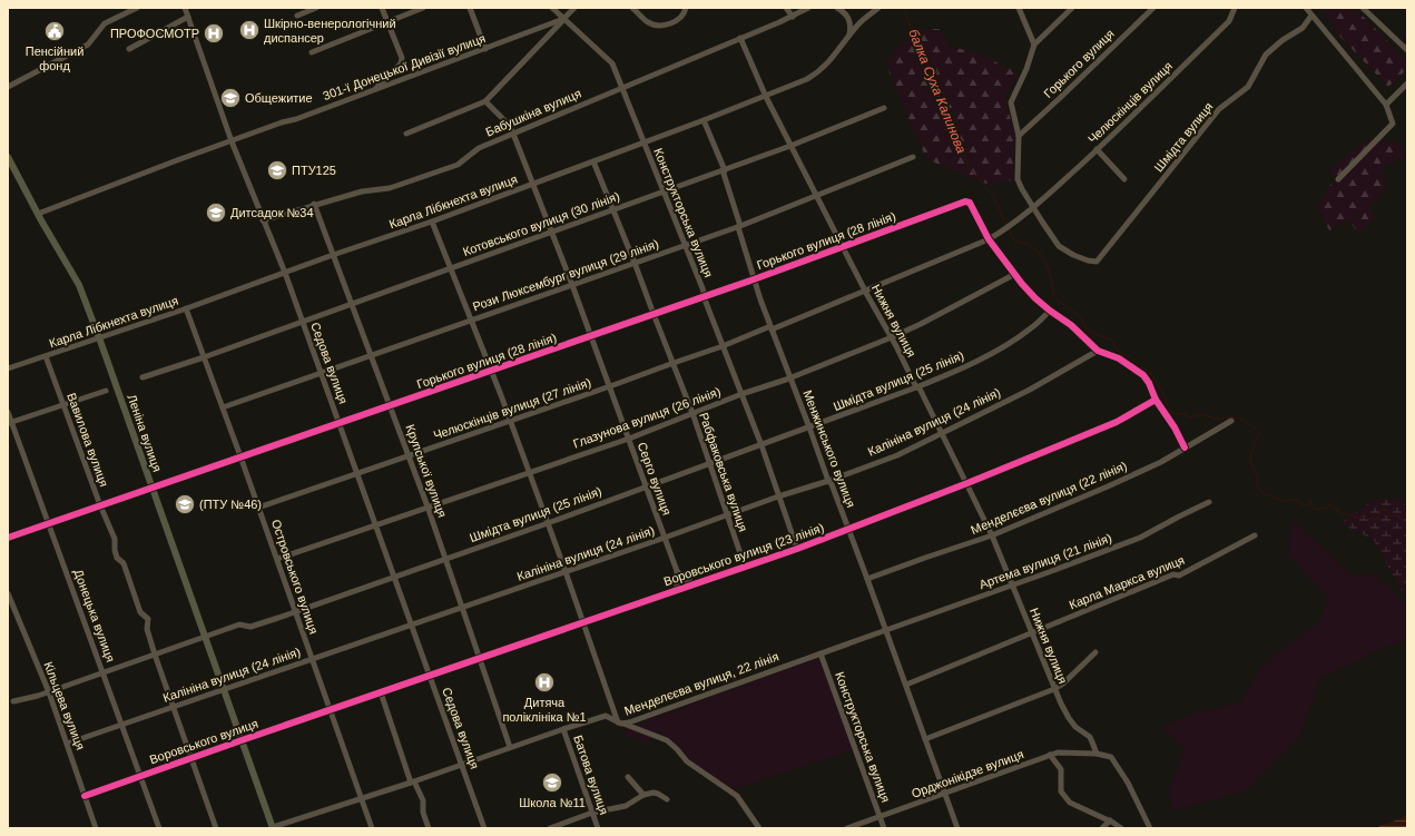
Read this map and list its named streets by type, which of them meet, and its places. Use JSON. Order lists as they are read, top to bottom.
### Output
{
  "streets": {
    "main road": ["Леніна вулиця"],
    "street": [
      "Горького вулиця",
      "301-ї Донецької Дивізії вулиця",
      "Челюскінців вулиця",
      "Бабушкіна вулиця",
      "Шмідта вулиця",
      "Карла Лібкнехта вулиця",
      "Конструкторська вулиця",
      "Котовського вулиця (30 лiнiя)",
      "Горького вулиця (28 лiнiя)",
      "Рози Люксембург вулиця (29 лiнiя)",
      "Нижня вулиця",
      "Седова вулиця",
      "Шмідта вулиця (25 лiнiя)",
      "Челюскінців вулиця (27 лiнiя)",
      "Глазунова вулиця (26 лiнiя)",
      "Калініна вулиця (24 лiнiя)",
      "Вавилова вулиця",
      "Менжинського вулиця",
      "Крупської вулиця",
      "Рабфаковська вулиця",
      "Серго вулиця",
      "Менделєєва вулиця (22 лiнiя)",
      "Воровського вулиця (23 лiнiя)",
      "Артема вулиця (21 лiнiя)",
      "Островського вулиця",
      "Карла Маркса вулиця",
      "Донецька вулиця",
      "Менделєєва вулиця, 22 лінія",
      "Кільцева вулиця",
      "Воровського вулиця",
      "Орджонікідзе вулиця",
      "Батова вулиця"
    ]
  },
  "crossings": [
    ["301-ї Донецької Дивізії вулиця", "Конструкторська вулиця"],
    ["301-ї Донецької Дивізії вулиця", "Седова вулиця"],
    ["301-ї Донецької Дивізії вулиця", "Леніна вулиця"],
    ["Челюскінців вулиця", "Шмідта вулиця"],
    ["Челюскінців вулиця", "Челюскінців вулиця (27 лiнiя)"],
    ["Бабушкіна вулиця", "Конструкторська вулиця"],
    ["Бабушкіна вулиця", "Нижня вулиця"],
    ["Бабушкіна вулиця", "Седова вулиця"],
    ["Бабушкіна вулиця", "Крупської вулиця"],
    ["Бабушкіна вулиця", "Серго вулиця"],
    ["Шмідта вулиця", "Челюскінців вулиця (27 лiнiя)"],
    ["Карла Лібкнехта вулиця", "Конструкторська вулиця"],
    ["Карла Лібкнехта вулиця", "Нижня вулиця"],
    ["Карла Лібкнехта вулиця", "Седова вулиця"],
    ["Карла Лібкнехта вулиця", "Леніна вулиця"],
    ["Карла Лібкнехта вулиця", "Вавилова вулиця"],
    ["Карла Лібкнехта вулиця", "Менжинського вулиця"],
    ["Карла Лібкнехта вулиця", "Крупської вулиця"],
    ["Карла Лібкнехта вулиця", "Рабфаковська вулиця"],
    ["Карла Лібкнехта вулиця", "Серго вулиця"],
    ["Карла Лібкнехта вулиця", "Островського вулиця"],
    ["Конструкторська вулиця", "Котовського вулиця (30 лiнiя)"],
    ["Конструкторська вулиця", "Горького вулиця (28 лiнiя)"],
    ["Конструкторська вулиця", "Рози Люксембург вулиця (29 лiнiя)"],
    ["Конструкторська вулиця", "Шмідта вулиця (25 лiнiя)"],
    ["Конструкторська вулиця", "Челюскінців вулиця (27 лiнiя)"],
    ["Конструкторська вулиця", "Глазунова вулиця (26 лiнiя)"],
    ["Конструкторська вулиця", "Калініна вулиця (24 лiнiя)"],
    ["Конструкторська вулиця", "Воровського вулиця (23 лiнiя)"],
    ["Конструкторська вулиця", "Менделєєва вулиця, 22 лінія"],
    ["Конструкторська вулиця", "Орджонікідзе вулиця"],
    ["Котовського вулиця (30 лiнiя)", "Нижня вулиця"],
    ["Котовського вулиця (30 лiнiя)", "Седова вулиця"],
    ["Котовського вулиця (30 лiнiя)", "Менжинського вулиця"],
    ["Котовського вулиця (30 лiнiя)", "Крупської вулиця"],
    ["Котовського вулиця (30 лiнiя)", "Рабфаковська вулиця"],
    ["Котовського вулиця (30 лiнiя)", "Серго вулиця"],
    ["Котовського вулиця (30 лiнiя)", "Островського вулиця"],
    ["Горького вулиця (28 лiнiя)", "Нижня вулиця"],
    ["Горького вулиця (28 лiнiя)", "Седова вулиця"],
    ["Горького вулиця (28 лiнiя)", "Челюскінців вулиця (27 лiнiя)"],
    ["Горького вулиця (28 лiнiя)", "Леніна вулиця"],
    ["Горького вулиця (28 лiнiя)", "Вавилова вулиця"],
    ["Горького вулиця (28 лiнiя)", "Менжинського вулиця"],
    ["Горького вулиця (28 лiнiя)", "Крупської вулиця"],
    ["Горького вулиця (28 лiнiя)", "Рабфаковська вулиця"],
    ["Горького вулиця (28 лiнiя)", "Серго вулиця"],
    ["Горького вулиця (28 лiнiя)", "Островського вулиця"],
    ["Горького вулиця (28 лiнiя)", "Донецька вулиця"],
    ["Рози Люксембург вулиця (29 лiнiя)", "Нижня вулиця"],
    ["Рози Люксембург вулиця (29 лiнiя)", "Седова вулиця"],
    ["Рози Люксембург вулиця (29 лiнiя)", "Менжинського вулиця"],
    ["Рози Люксембург вулиця (29 лiнiя)", "Крупської вулиця"],
    ["Рози Люксембург вулиця (29 лiнiя)", "Рабфаковська вулиця"],
    ["Рози Люксембург вулиця (29 лiнiя)", "Серго вулиця"],
    ["Рози Люксембург вулиця (29 лiнiя)", "Островського вулиця"],
    ["Нижня вулиця", "Шмідта вулиця (25 лiнiя)"],
    ["Нижня вулиця", "Челюскінців вулиця (27 лiнiя)"],
    ["Нижня вулиця", "Глазунова вулиця (26 лiнiя)"],
    ["Нижня вулиця", "Калініна вулиця (24 лiнiя)"],
    ["Нижня вулиця", "Менделєєва вулиця (22 лiнiя)"],
    ["Нижня вулиця", "Воровського вулиця (23 лiнiя)"],
    ["Нижня вулиця", "Артема вулиця (21 лiнiя)"],
    ["Нижня вулиця", "Карла Маркса вулиця"],
    ["Нижня вулиця", "Орджонікідзе вулиця"],
    ["Седова вулиця", "Шмідта вулиця (25 лiнiя)"],
    ["Седова вулиця", "Челюскінців вулиця (27 лiнiя)"],
    ["Седова вулиця", "Глазунова вулиця (26 лiнiя)"],
    ["Седова вулиця", "Калініна вулиця (24 лiнiя)"],
    ["Седова вулиця", "Воровського вулиця (23 лiнiя)"],
    ["Седова вулиця", "Менделєєва вулиця, 22 лінія"],
    ["Шмідта вулиця (25 лiнiя)", "Леніна вулиця"],
    ["Шмідта вулиця (25 лiнiя)", "Вавилова вулиця"],
    ["Шмідта вулиця (25 лiнiя)", "Менжинського вулиця"],
    ["Шмідта вулиця (25 лiнiя)", "Крупської вулиця"],
    ["Шмідта вулиця (25 лiнiя)", "Рабфаковська вулиця"],
    ["Шмідта вулиця (25 лiнiя)", "Серго вулиця"],
    ["Шмідта вулиця (25 лiнiя)", "Островського вулиця"],
    ["Шмідта вулиця (25 лiнiя)", "Донецька вулиця"],
    ["Шмідта вулиця (25 лiнiя)", "Кільцева вулиця"],
    ["Челюскінців вулиця (27 лiнiя)", "Менжинського вулиця"],
    ["Челюскінців вулиця (27 лiнiя)", "Крупської вулиця"],
    ["Челюскінців вулиця (27 лiнiя)", "Рабфаковська вулиця"],
    ["Челюскінців вулиця (27 лiнiя)", "Серго вулиця"],
    ["Челюскінців вулиця (27 лiнiя)", "Островського вулиця"],
    ["Глазунова вулиця (26 лiнiя)", "Менжинського вулиця"],
    ["Глазунова вулиця (26 лiнiя)", "Крупської вулиця"],
    ["Глазунова вулиця (26 лiнiя)", "Рабфаковська вулиця"],
    ["Глазунова вулиця (26 лiнiя)", "Серго вулиця"],
    ["Глазунова вулиця (26 лiнiя)", "Островського вулиця"],
    ["Калініна вулиця (24 лiнiя)", "Леніна вулиця"],
    ["Калініна вулиця (24 лiнiя)", "Вавилова вулиця"],
    ["Калініна вулиця (24 лiнiя)", "Менжинського вулиця"],
    ["Калініна вулиця (24 лiнiя)", "Крупської вулиця"],
    ["Калініна вулиця (24 лiнiя)", "Рабфаковська вулиця"],
    ["Калініна вулиця (24 лiнiя)", "Серго вулиця"],
    ["Калініна вулиця (24 лiнiя)", "Островського вулиця"],
    ["Калініна вулиця (24 лiнiя)", "Донецька вулиця"],
    ["Калініна вулиця (24 лiнiя)", "Кільцева вулиця"],
    ["Леніна вулиця", "Менделєєва вулиця, 22 лінія"],
    ["Леніна вулиця", "Воровського вулиця"],
    ["Вавилова вулиця", "Воровського вулиця"],
    ["Менжинського вулиця", "Менделєєва вулиця (22 лiнiя)"],
    ["Менжинського вулиця", "Воровського вулиця (23 лiнiя)"],
    ["Менжинського вулиця", "Артема вулиця (21 лiнiя)"],
    ["Менжинського вулиця", "Карла Маркса вулиця"],
    ["Менжинського вулиця", "Менделєєва вулиця, 22 лінія"],
    ["Менжинського вулиця", "Орджонікідзе вулиця"],
    ["Крупської вулиця", "Воровського вулиця (23 лiнiя)"],
    ["Крупської вулиця", "Менделєєва вулиця, 22 лінія"],
    ["Рабфаковська вулиця", "Воровського вулиця (23 лiнiя)"],
    ["Серго вулиця", "Воровського вулиця (23 лiнiя)"],
    ["Воровського вулиця (23 лiнiя)", "Островського вулиця"],
    ["Воровського вулиця (23 лiнiя)", "Воровського вулиця"],
    ["Артема вулиця (21 лiнiя)", "Менделєєва вулиця, 22 лінія"],
    ["Островського вулиця", "Менделєєва вулиця, 22 лінія"],
    ["Островського вулиця", "Воровського вулиця"],
    ["Донецька вулиця", "Воровського вулиця"],
    ["Менделєєва вулиця, 22 лінія", "Батова вулиця"],
    ["Кільцева вулиця", "Воровського вулиця"]
  ],
  "water": ["балка Суха Калинова"],
  "places": {
    "hospital": ["Шкірно-венерологічний диспансер", "ПРОФОСМОТР", "Дитяча поліклініка №1"],
    "public building": ["Пенсійний фонд"],
    "school or university": [
      "Общежитие",
      "ПТУ125",
      "Дитсадок №34",
      "(ПТУ №46)",
      "Школа №11"
    ]
  }
}
